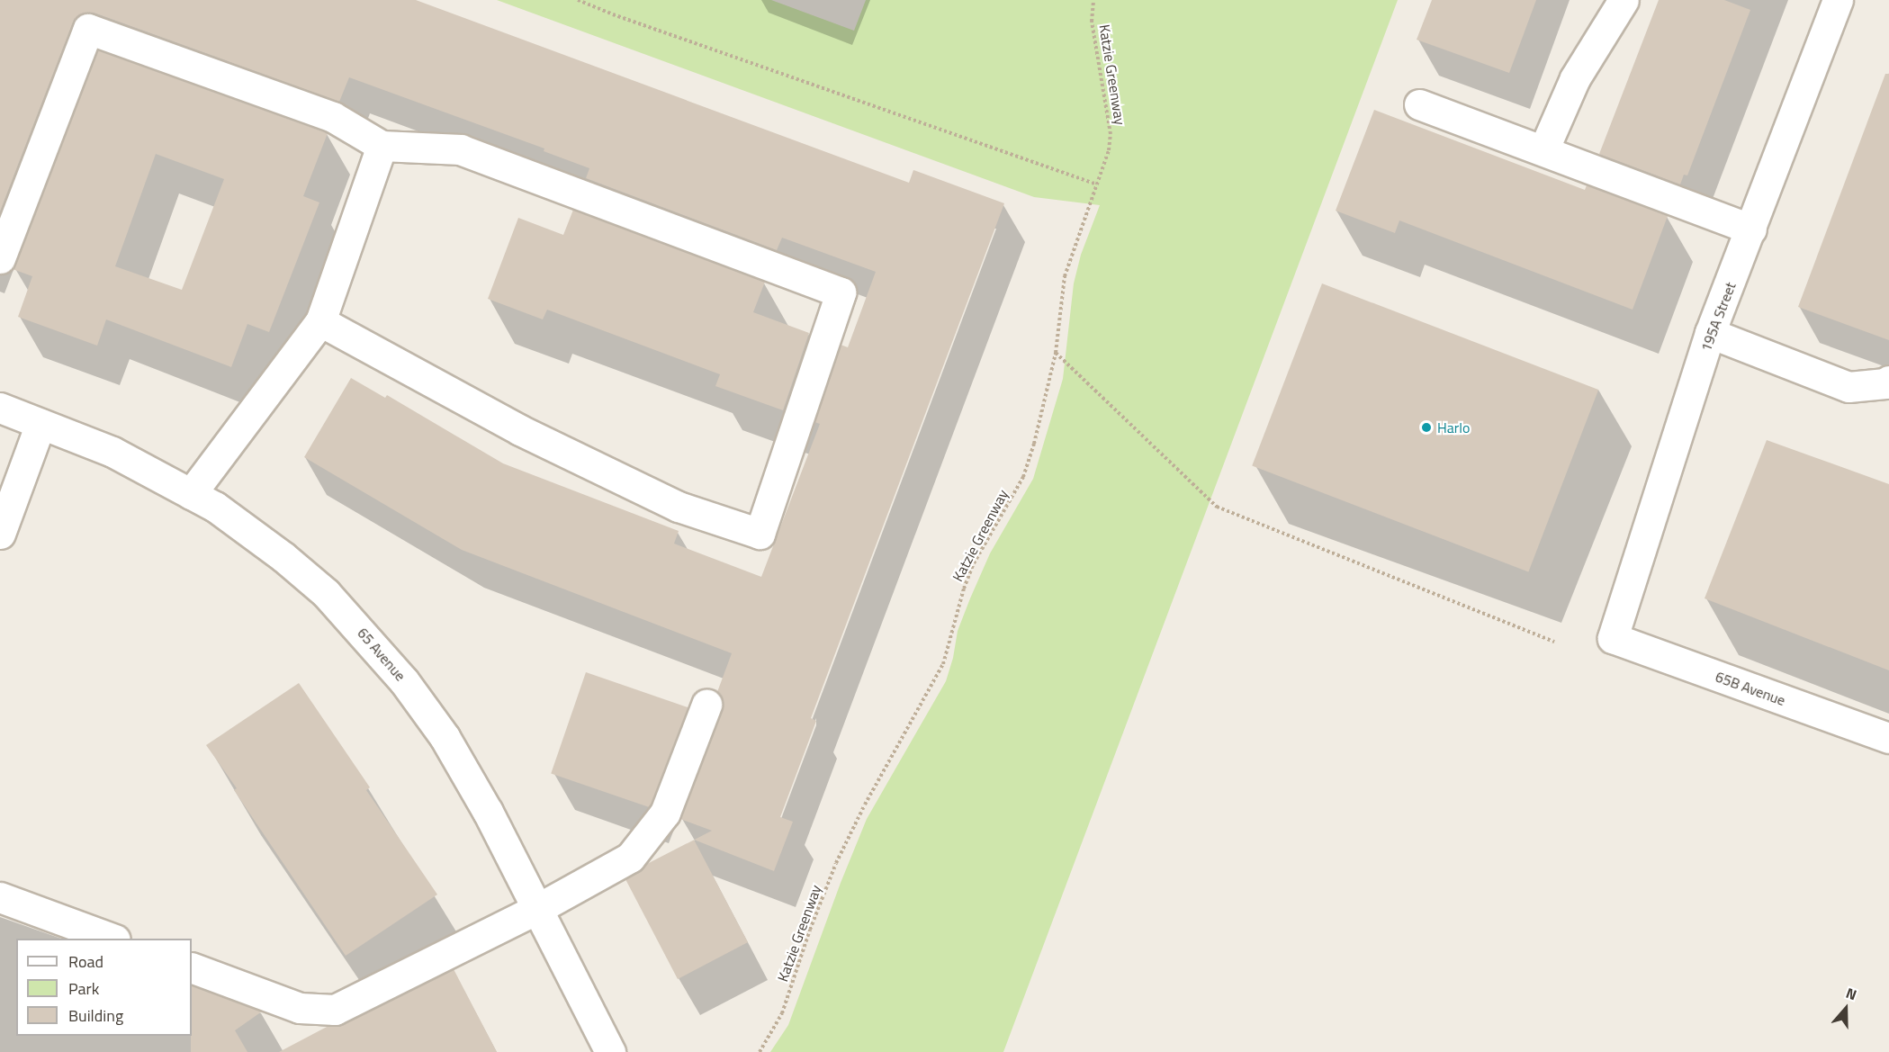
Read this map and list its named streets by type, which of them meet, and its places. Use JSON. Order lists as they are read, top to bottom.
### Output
{
  "streets": {
    "street": ["195A Street", "65 Avenue", "65B Avenue"],
    "path": ["Katzie Greenway"]
  },
  "crossings": [
    ["195A Street", "65B Avenue"]
  ],
  "places": ["Harlo"],
  "legend": ["Road", "Park", "Building"],
  "north": "top"
}
